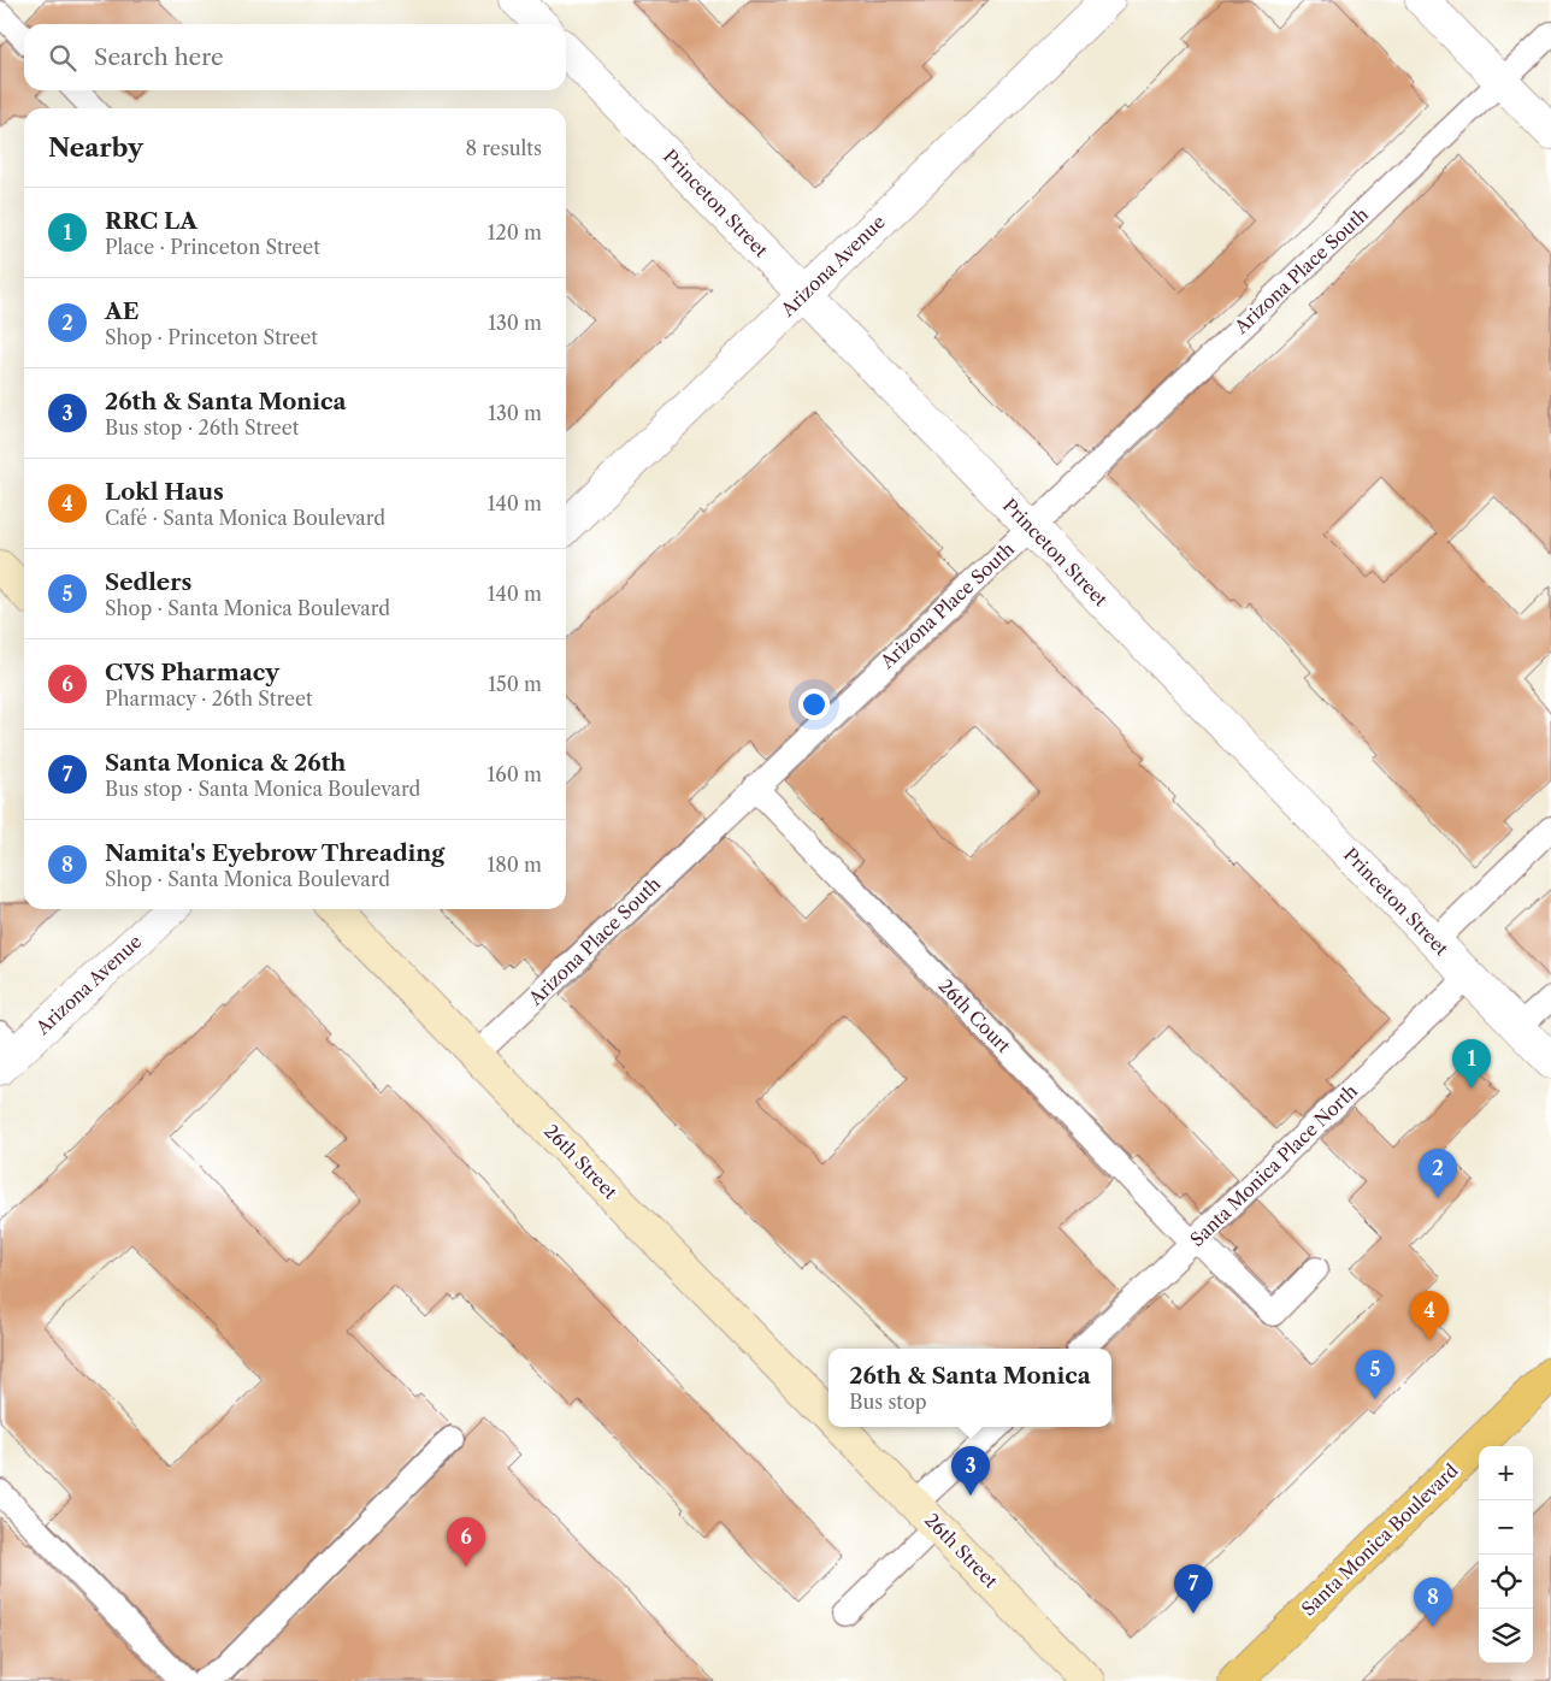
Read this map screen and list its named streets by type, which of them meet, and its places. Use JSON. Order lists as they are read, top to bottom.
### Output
{
  "streets": {
    "main road": ["26th Street", "Santa Monica Boulevard"],
    "street": ["Princeton Street", "Arizona Avenue"],
    "lane": ["Arizona Place South", "26th Court", "Santa Monica Place North"]
  },
  "crossings": [
    ["Princeton Street", "Arizona Avenue"],
    ["Princeton Street", "Arizona Place South"],
    ["Princeton Street", "Santa Monica Place North"],
    ["Arizona Place South", "26th Court"],
    ["Arizona Place South", "26th Street"],
    ["26th Court", "Santa Monica Place North"]
  ],
  "page": {
    "search": "Search here",
    "heading": ["Nearby", "8 results"],
    "list": [
      {
        "mark": "1",
        "name": "RRC LA",
        "note": "Place · Princeton Street",
        "value": "120 m"
      },
      {
        "mark": "2",
        "name": "AE",
        "note": "Shop · Princeton Street",
        "value": "130 m"
      },
      {
        "mark": "3",
        "name": "26th & Santa Monica",
        "note": "Bus stop · 26th Street",
        "value": "130 m"
      },
      {
        "mark": "4",
        "name": "Lokl Haus",
        "note": "Café · Santa Monica Boulevard",
        "value": "140 m"
      },
      {
        "mark": "5",
        "name": "Sedlers",
        "note": "Shop · Santa Monica Boulevard",
        "value": "140 m"
      },
      {
        "mark": "6",
        "name": "CVS Pharmacy",
        "note": "Pharmacy · 26th Street",
        "value": "150 m"
      },
      {
        "mark": "7",
        "name": "Santa Monica & 26th",
        "note": "Bus stop · Santa Monica Boulevard",
        "value": "160 m"
      },
      {
        "mark": "8",
        "name": "Namita's Eyebrow Threading",
        "note": "Shop · Santa Monica Boulevard",
        "value": "180 m"
      }
    ],
    "pins": [
      "1",
      "2",
      "4",
      "5",
      "3",
      "6",
      "7",
      "8"
    ],
    "popup": ["26th & Santa Monica", "Bus stop"],
    "map_buttons": ["+", "−"]
  }
}
